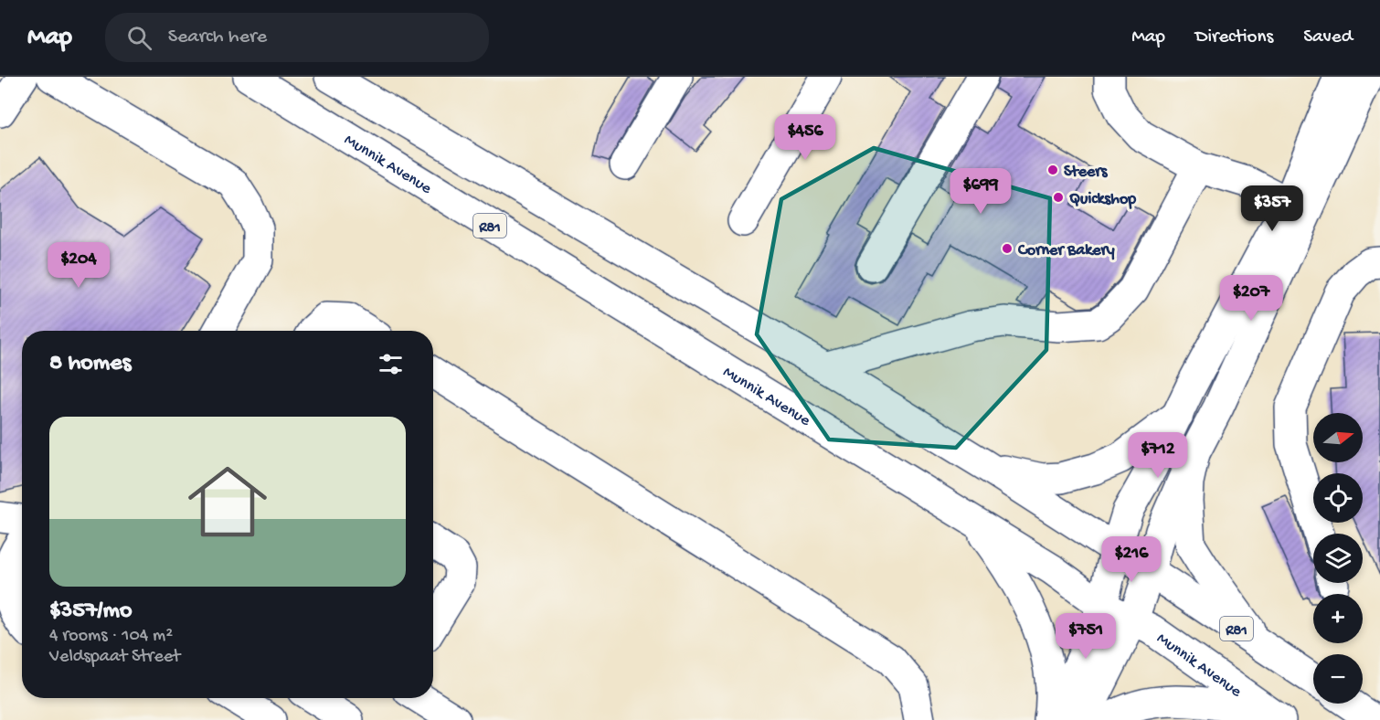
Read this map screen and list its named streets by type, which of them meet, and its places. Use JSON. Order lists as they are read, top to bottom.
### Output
{
  "streets": {
    "main road": ["Munnik Avenue", "R81"]
  },
  "places": ["Steers", "Quickshop", "Corner Bakery"],
  "north": "right",
  "page": {
    "header": "Map",
    "search": "Search here",
    "nav": ["Map", "Directions", "Saved"],
    "price": [
      "$456",
      "$699",
      "$357",
      "$204",
      "$207",
      "$712",
      "$216",
      "$751"
    ],
    "heading": "8 homes",
    "list": [
      {
        "name": "$357/mo",
        "note": "4 rooms · 104 m² · Veldspaat Street"
      }
    ],
    "map_buttons": ["+", "−"]
  }
}
